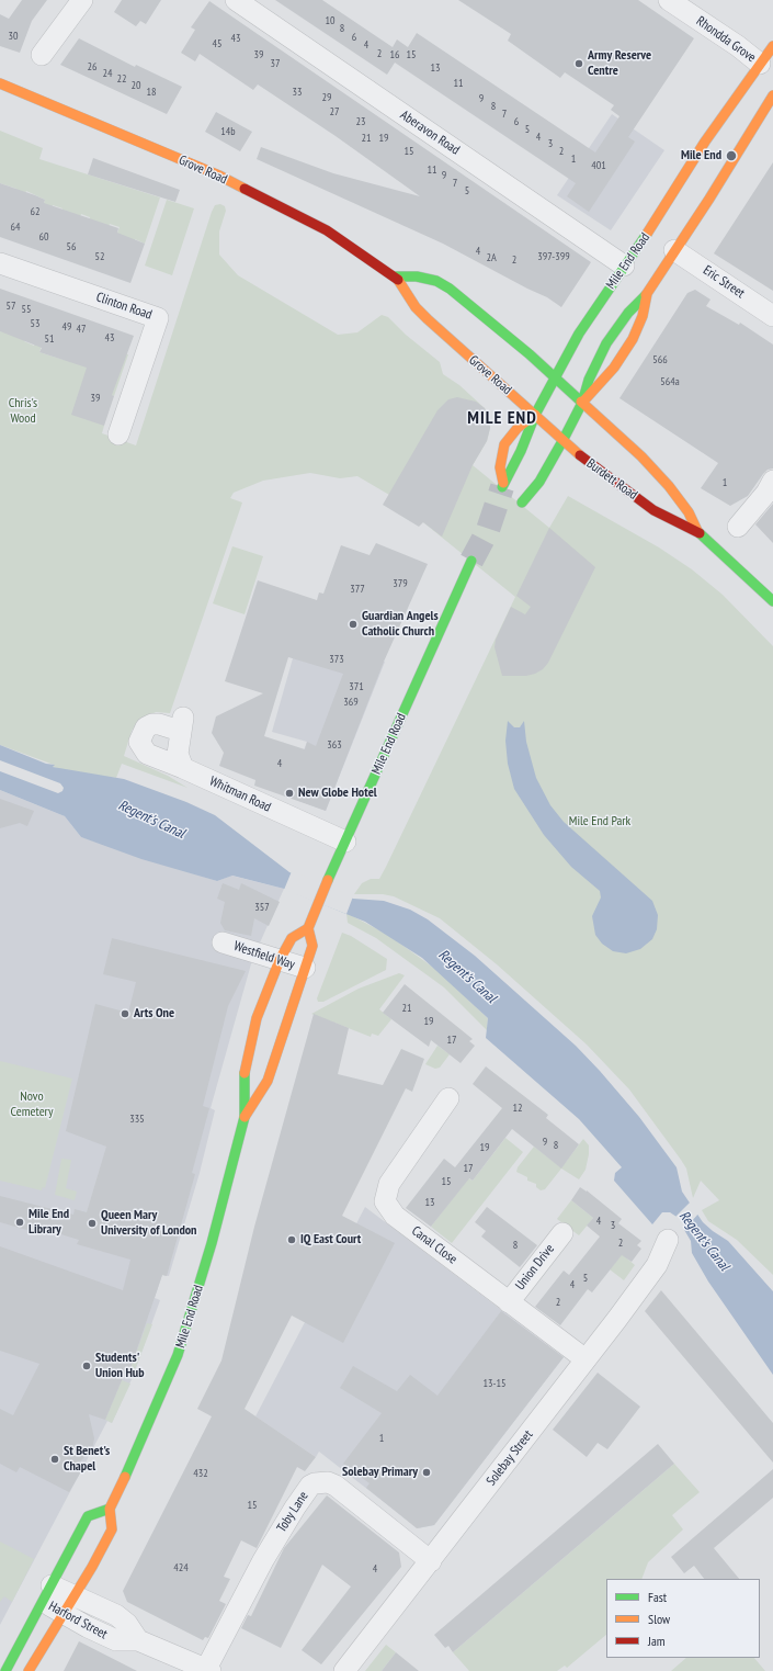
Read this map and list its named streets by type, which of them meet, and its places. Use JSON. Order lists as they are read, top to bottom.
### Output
{
  "streets": {
    "main road": ["Grove Road", "Mile End Road", "Burdett Road"],
    "street": [
      "Rhondda Grove",
      "Aberavon Road",
      "Eric Street",
      "Clinton Road",
      "Whitman Road",
      "Westfield Way",
      "Canal Close",
      "Union Drive",
      "Solebay Street",
      "Toby Lane",
      "Harford Street"
    ]
  },
  "crossings": [
    ["Rhondda Grove", "Mile End Road"],
    ["Aberavon Road", "Mile End Road"],
    ["Grove Road", "Mile End Road"],
    ["Grove Road", "Burdett Road"],
    ["Mile End Road", "Burdett Road"],
    ["Mile End Road", "Whitman Road"],
    ["Mile End Road", "Westfield Way"],
    ["Canal Close", "Union Drive"],
    ["Canal Close", "Solebay Street"],
    ["Solebay Street", "Toby Lane"],
    ["Toby Lane", "Harford Street"]
  ],
  "districts": ["MILE END"],
  "water": ["Regent's Canal"],
  "parks": ["Chris's Wood", "Mile End Park", "Novo Cemetery"],
  "places": [
    "Army Reserve Centre",
    "Mile End",
    "Guardian Angels Catholic Church",
    "New Globe Hotel",
    "Arts One",
    "Mile End Library",
    "Queen Mary University of London",
    "IQ East Court",
    "Students' Union Hub",
    "St Benet's Chapel",
    "Solebay Primary"
  ],
  "house_numbers": [
    "10",
    "8",
    "30",
    "6",
    "43",
    "45",
    "4",
    "2",
    "39",
    "16",
    "15",
    "37",
    "26",
    "13",
    "24",
    "22",
    "11",
    "20",
    "18",
    "33",
    "29",
    "9",
    "8",
    "27",
    "7",
    "23",
    "6",
    "5",
    "14b",
    "4",
    "21",
    "19",
    "3",
    "15",
    "2",
    "1",
    "401",
    "11",
    "9",
    "7",
    "5",
    "62",
    "64",
    "60",
    "56",
    "4",
    "52",
    "397-399",
    "2A",
    "2",
    "57",
    "55",
    "53",
    "49",
    "47",
    "43",
    "51",
    "566",
    "564a",
    "39",
    "1",
    "379",
    "377",
    "373",
    "371",
    "369",
    "363",
    "4",
    "357",
    "21",
    "19",
    "17",
    "12",
    "335",
    "9",
    "8",
    "19",
    "17",
    "15",
    "13",
    "4",
    "3",
    "2",
    "8",
    "5",
    "4",
    "2",
    "13-15",
    "1",
    "432",
    "15",
    "424",
    "4"
  ],
  "legend": ["Fast", "Slow", "Jam"]
}
